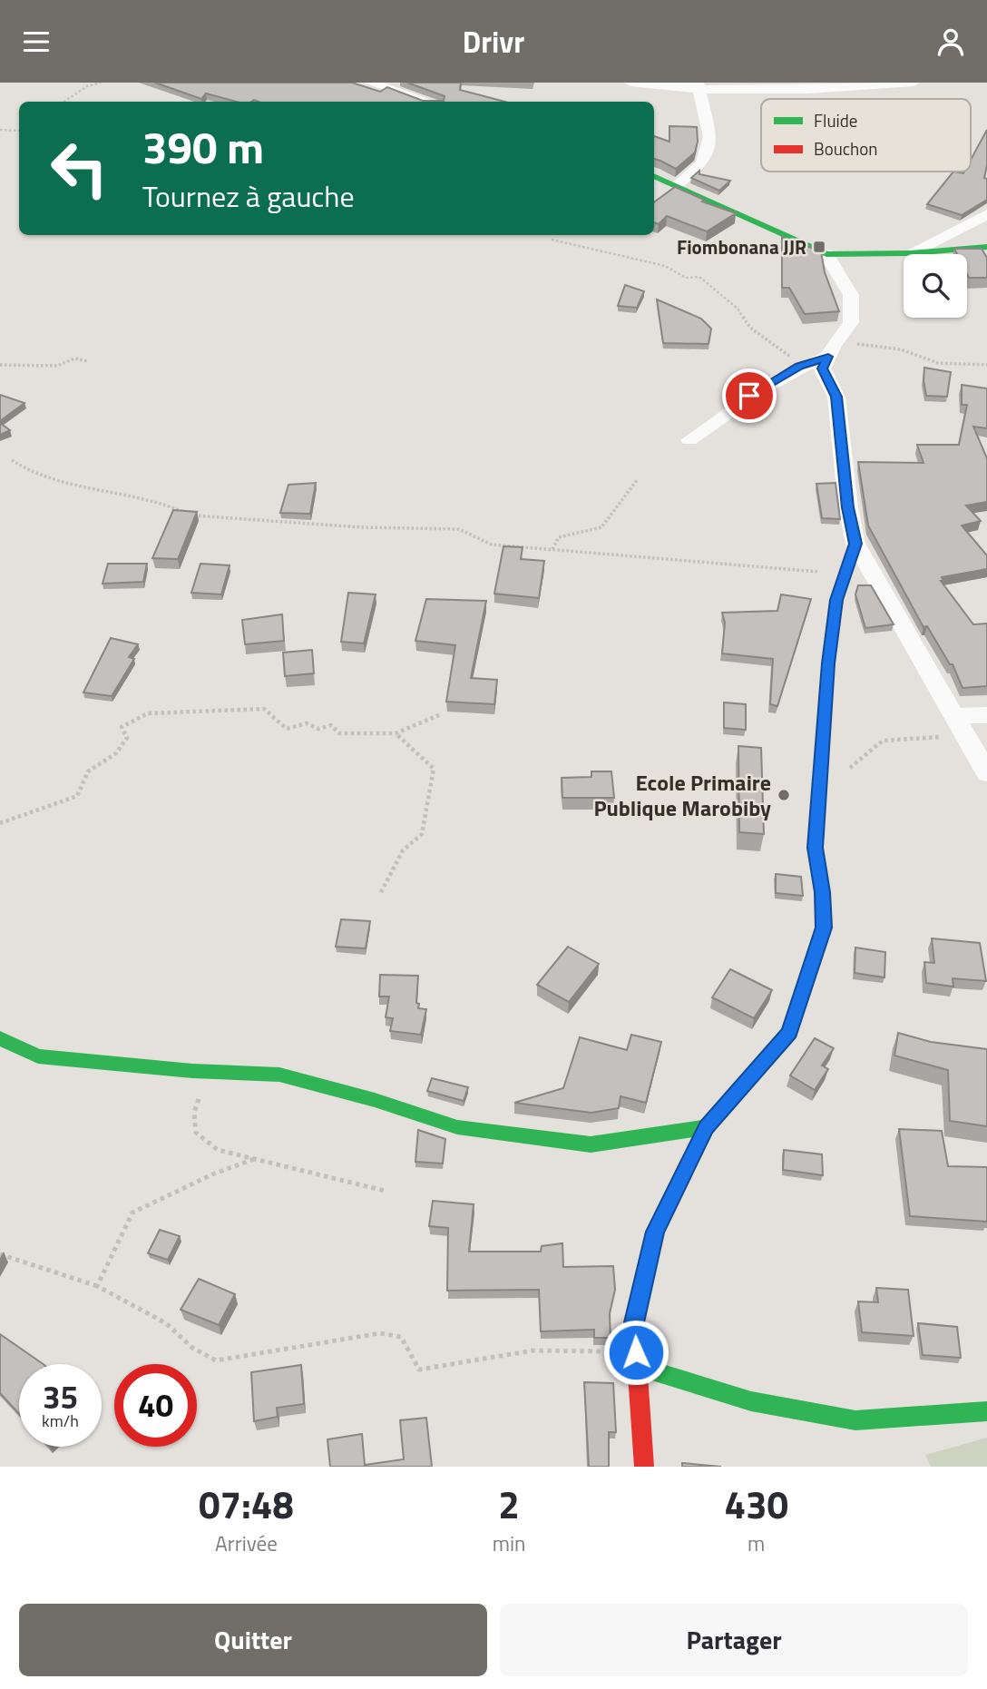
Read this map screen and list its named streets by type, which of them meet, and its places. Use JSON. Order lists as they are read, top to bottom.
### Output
{
  "places": {
    "transit": ["Fiombonana JJR"],
    "other": ["Ecole Primaire Publique Marobiby"]
  },
  "legend": ["Fluide", "Bouchon"],
  "page": {
    "header": "Drivr",
    "turn": ["390 m", "Tournez à gauche"],
    "speed": "35 km/h",
    "limit": "40",
    "eta": [
      "07:48",
      "Arrivée",
      "2",
      "min",
      "430",
      "m"
    ],
    "buttons": ["Quitter", "Partager"]
  }
}
